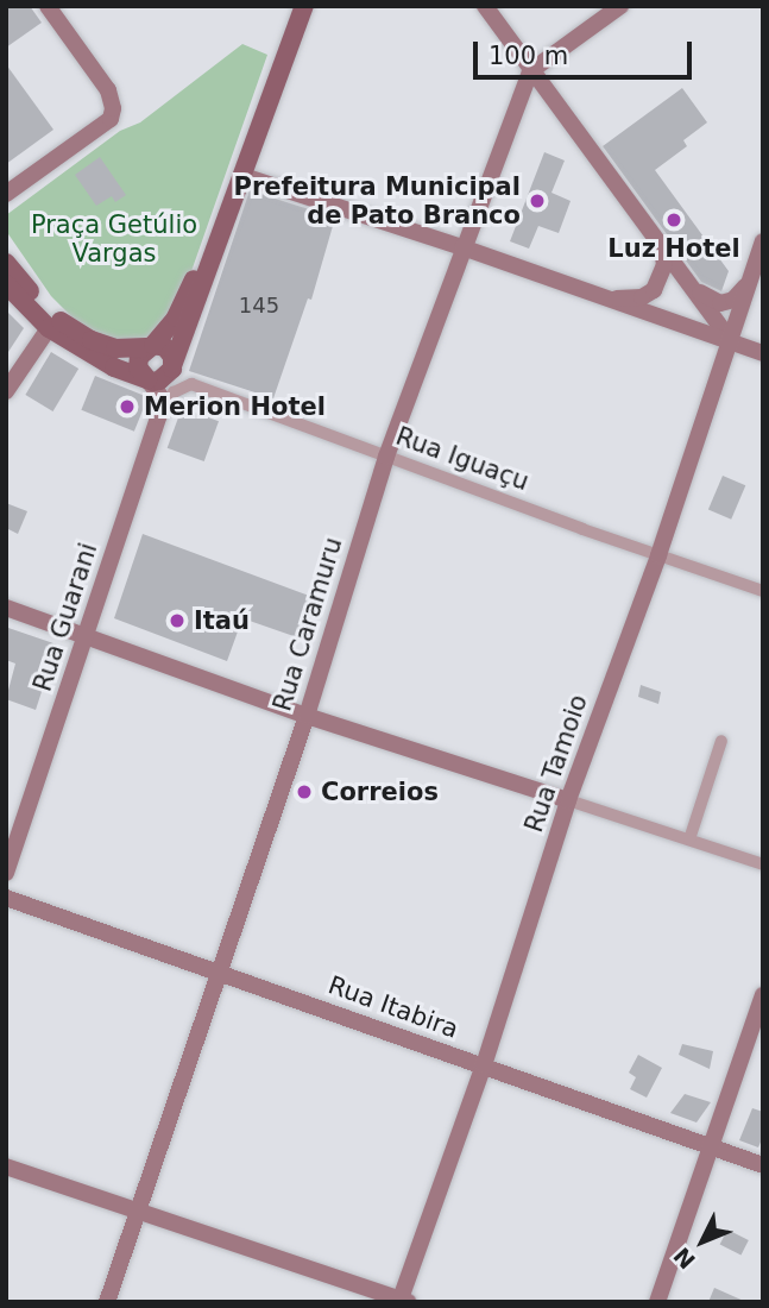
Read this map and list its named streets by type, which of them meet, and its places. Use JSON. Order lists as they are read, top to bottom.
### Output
{
  "streets": {
    "street": [
      "Rua Iguaçu",
      "Rua Guarani",
      "Rua Caramuru",
      "Rua Tamoio",
      "Rua Itabira"
    ]
  },
  "crossings": [
    ["Rua Iguaçu", "Rua Caramuru"],
    ["Rua Iguaçu", "Rua Tamoio"],
    ["Rua Caramuru", "Rua Itabira"],
    ["Rua Tamoio", "Rua Itabira"]
  ],
  "parks": ["Praça Getúlio Vargas"],
  "places": [
    "Prefeitura Municipal de Pato Branco",
    "Luz Hotel",
    "Merion Hotel",
    "Itaú",
    "Correios"
  ],
  "house_numbers": ["145"],
  "scale_bar": "100 m",
  "north": "bottom left"
}
